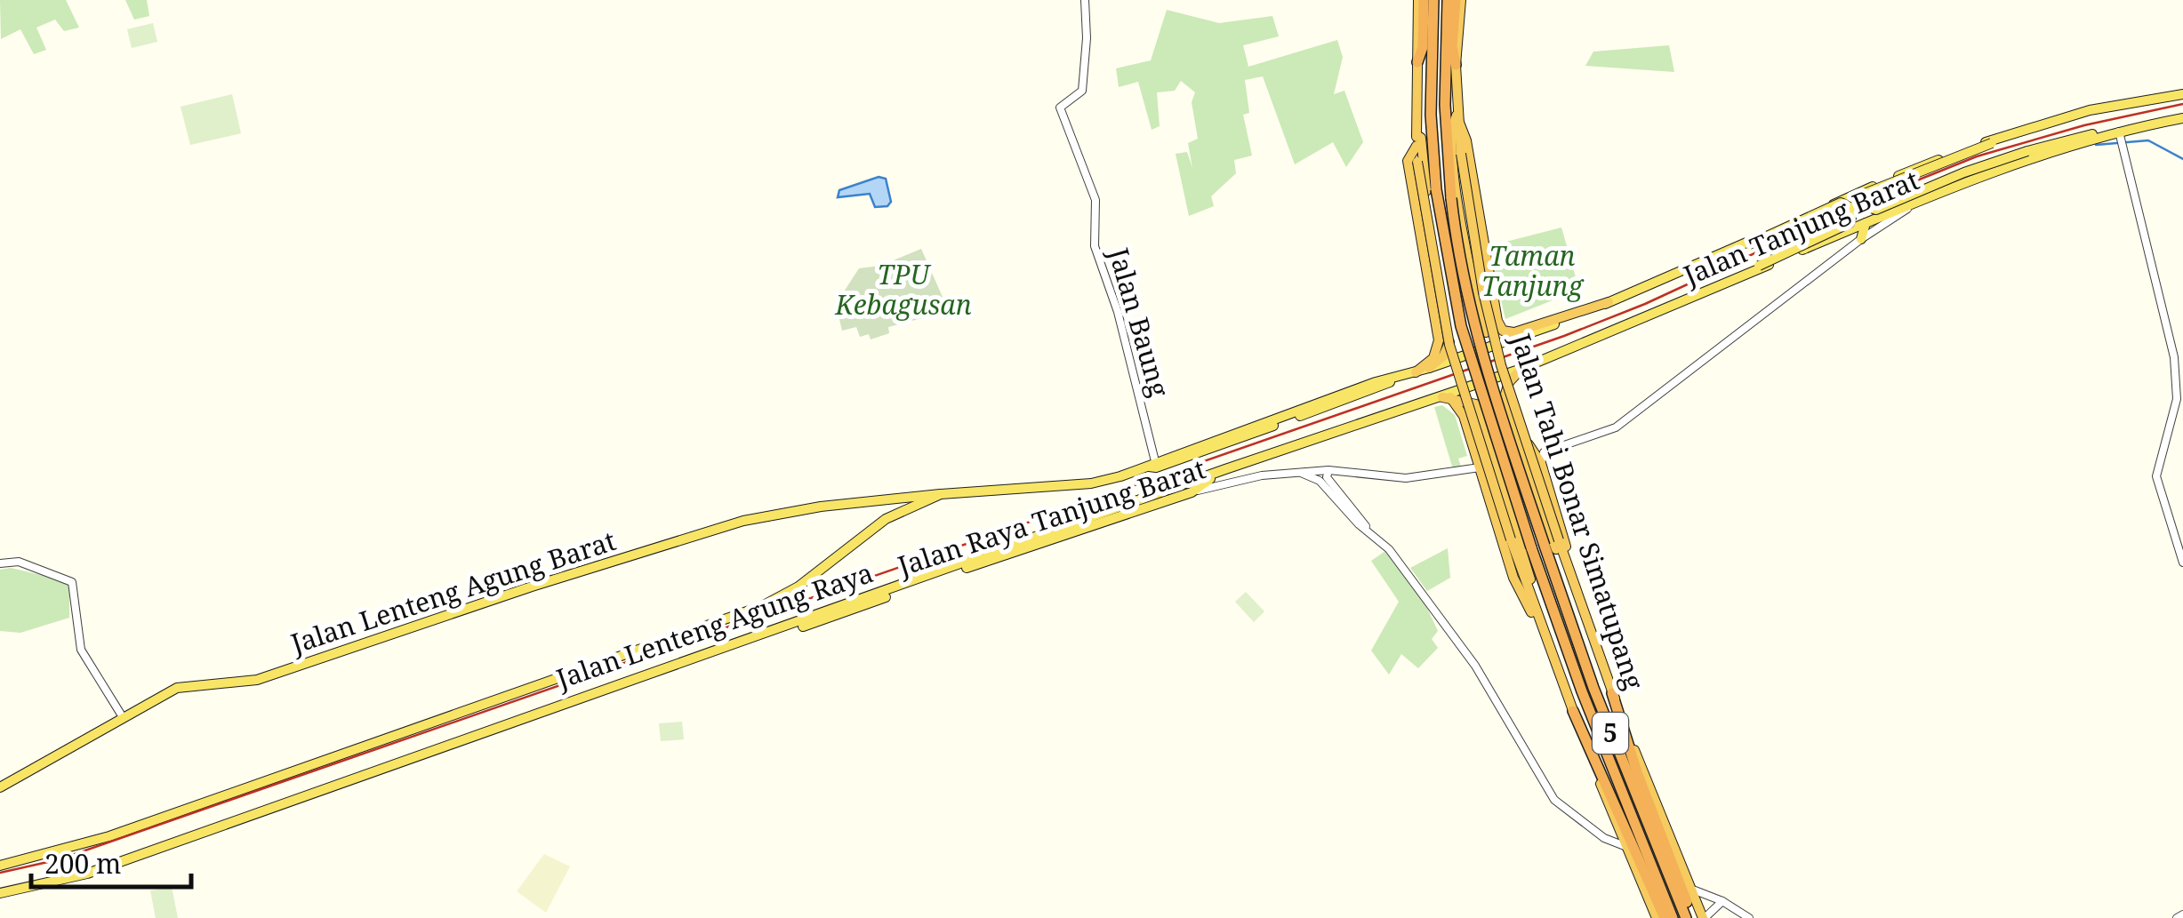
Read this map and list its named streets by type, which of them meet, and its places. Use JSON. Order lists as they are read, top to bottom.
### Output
{
  "streets": {
    "highway": ["Jalan Tahi Bonar Simatupang", "5"],
    "main road": [
      "Jalan Tanjung Barat",
      "Jalan Raya Tanjung Barat",
      "Jalan Lenteng Agung Barat",
      "Jalan Lenteng Agung Raya"
    ],
    "street": ["Jalan Baung"]
  },
  "crossings": [
    ["Jalan Baung", "Jalan Lenteng Agung Raya"],
    ["Jalan Lenteng Agung Barat", "Jalan Lenteng Agung Raya"]
  ],
  "parks": ["Taman Tanjung", "TPU Kebagusan"],
  "scale_bar": "200 m"
}
